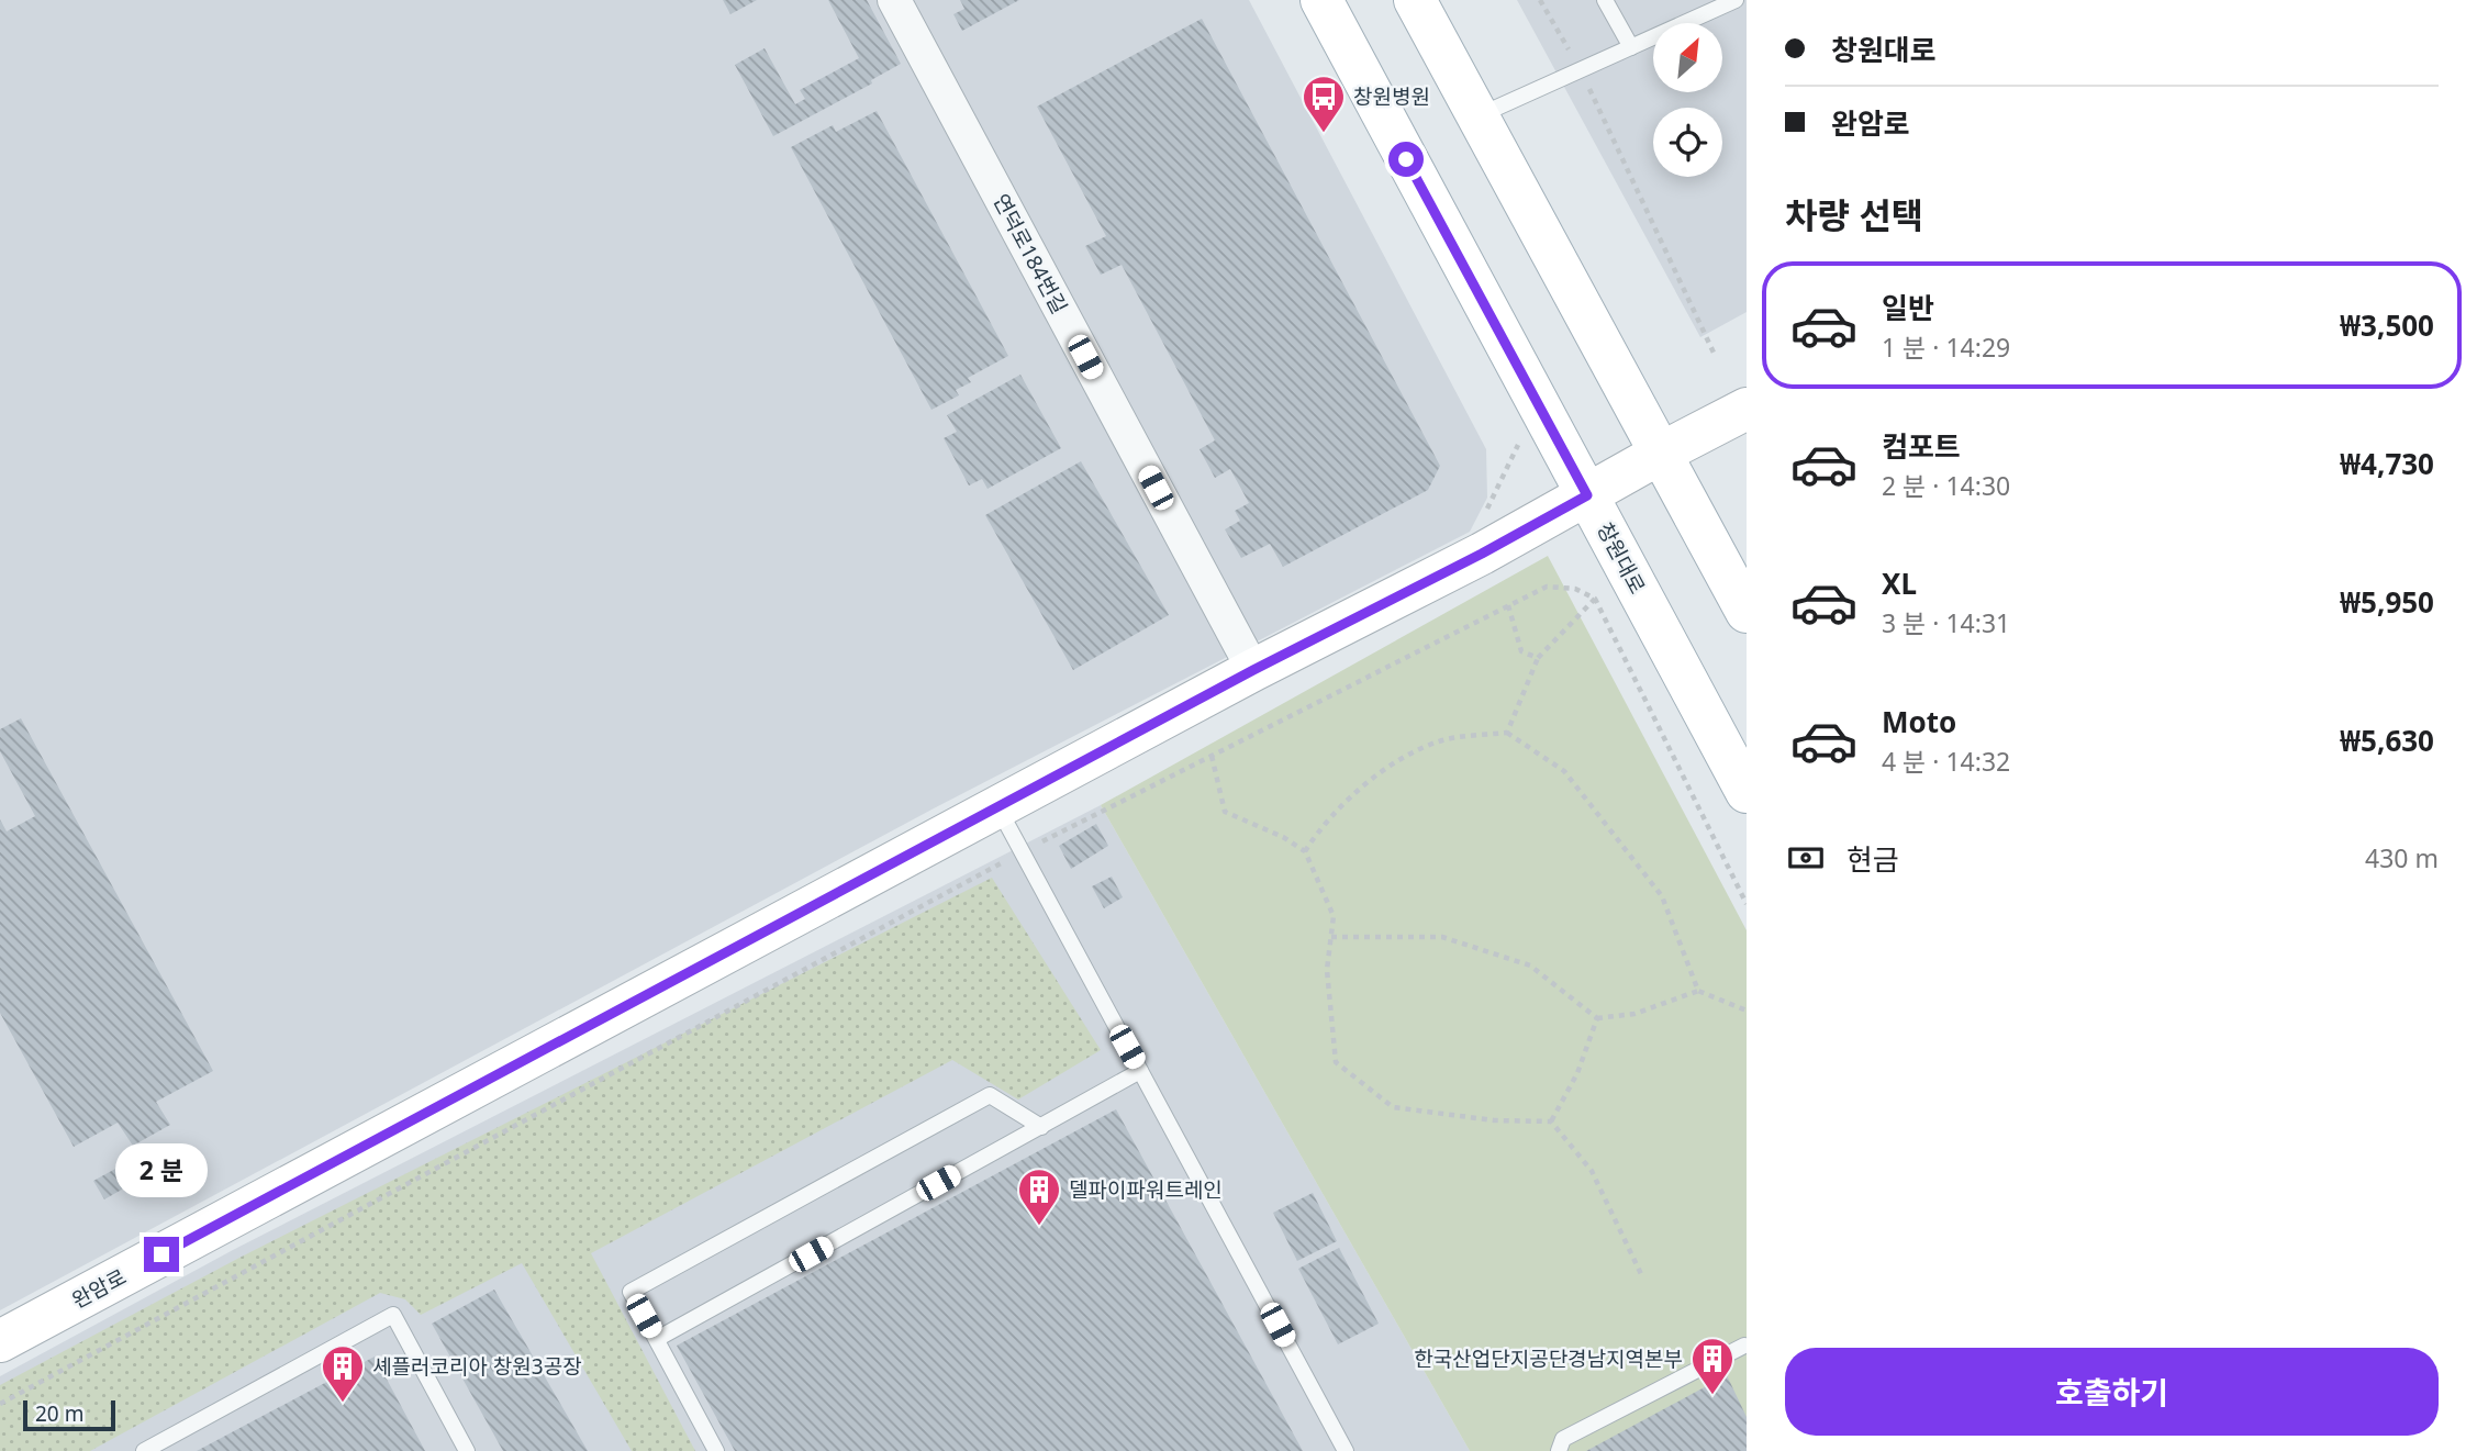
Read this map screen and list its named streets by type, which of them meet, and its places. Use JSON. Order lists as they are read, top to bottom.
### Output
{
  "streets": {
    "main road": ["창원대로", "완암로"],
    "street": ["연덕로184번길"]
  },
  "crossings": [
    ["연덕로184번길", "완암로"],
    ["창원대로", "완암로"]
  ],
  "places": {
    "bus stop": ["창원병원"],
    "building": ["델파이파워트레인", "한국산업단지공단경남지역본부", "셰플러코리아 창원3공장"]
  },
  "scale_bar": "20 m",
  "north": "top right",
  "page": {
    "banner": ["창원대로", "완암로"],
    "heading": "차량 선택",
    "list": [
      {
        "name": "일반",
        "note": "1 분 · 14:29",
        "value": "₩3,500"
      },
      {
        "name": "컴포트",
        "note": "2 분 · 14:30",
        "value": "₩4,730"
      },
      {
        "name": "XL",
        "note": "3 분 · 14:31",
        "value": "₩5,950"
      },
      {
        "name": "Moto",
        "note": "4 분 · 14:32",
        "value": "₩5,630"
      }
    ],
    "pay": ["현금", "430 m"],
    "bubble": "2 분",
    "buttons": "호출하기",
    "scale": "20 m"
  }
}
